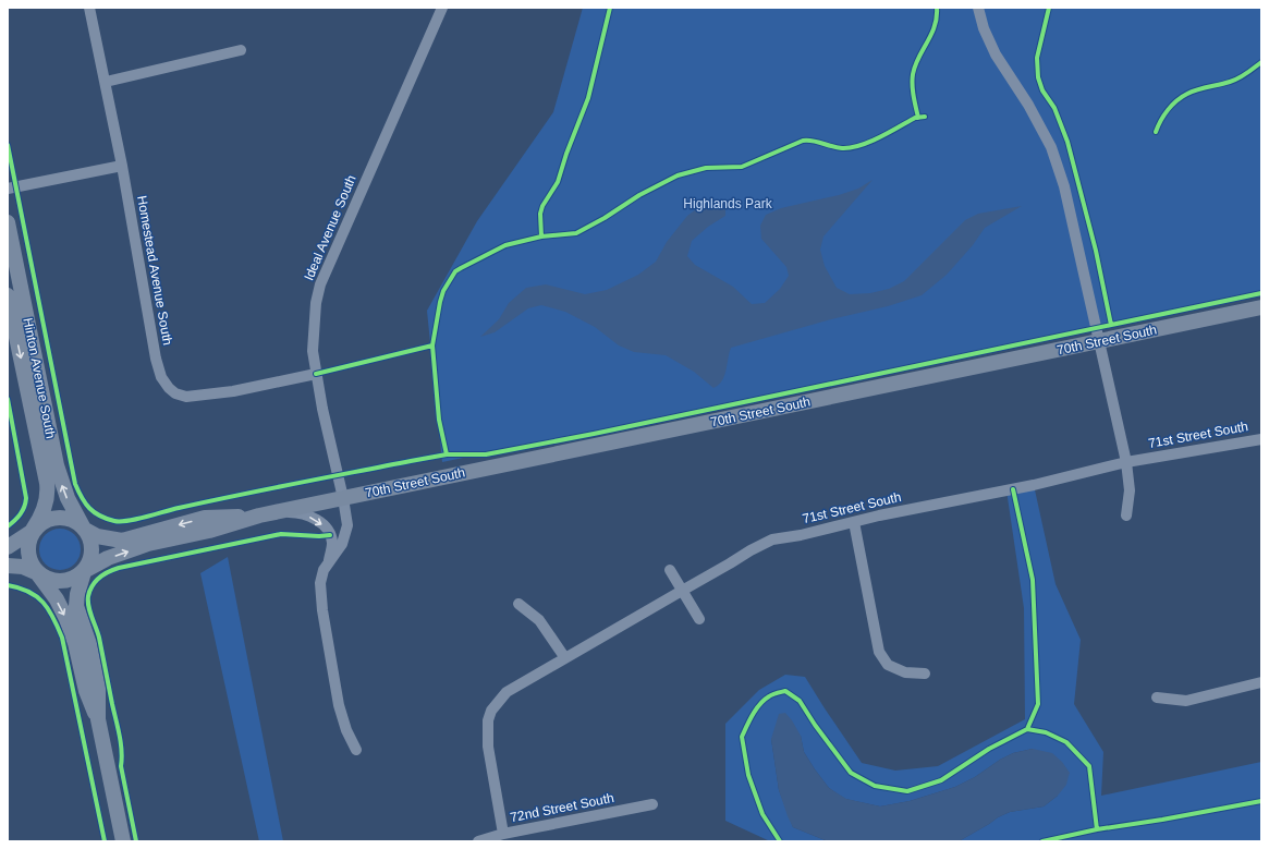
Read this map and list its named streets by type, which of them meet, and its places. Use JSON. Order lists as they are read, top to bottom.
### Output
{
  "streets": {
    "main road": ["70th Street South", "Hinton Avenue South"],
    "street": [
      "Ideal Avenue South",
      "Homestead Avenue South",
      "71st Street South",
      "72nd Street South"
    ]
  },
  "crossings": [
    ["Ideal Avenue South", "Homestead Avenue South"],
    ["Ideal Avenue South", "70th Street South"],
    ["70th Street South", "Hinton Avenue South"],
    ["71st Street South", "72nd Street South"]
  ],
  "parks": ["Highlands Park"]
}
